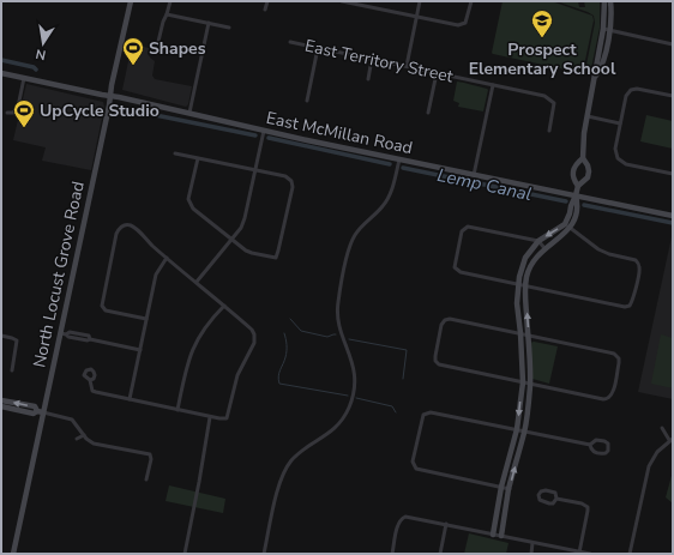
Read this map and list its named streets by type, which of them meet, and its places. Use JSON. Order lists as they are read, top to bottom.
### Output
{
  "streets": {
    "main road": ["East McMillan Road", "North Locust Grove Road"],
    "street": ["East Territory Street"]
  },
  "crossings": [
    ["East McMillan Road", "North Locust Grove Road"]
  ],
  "water": ["Lemp Canal"],
  "places": {
    "school or university": ["Prospect Elementary School"],
    "sports": ["Shapes", "UpCycle Studio"]
  },
  "north": "bottom"
}
